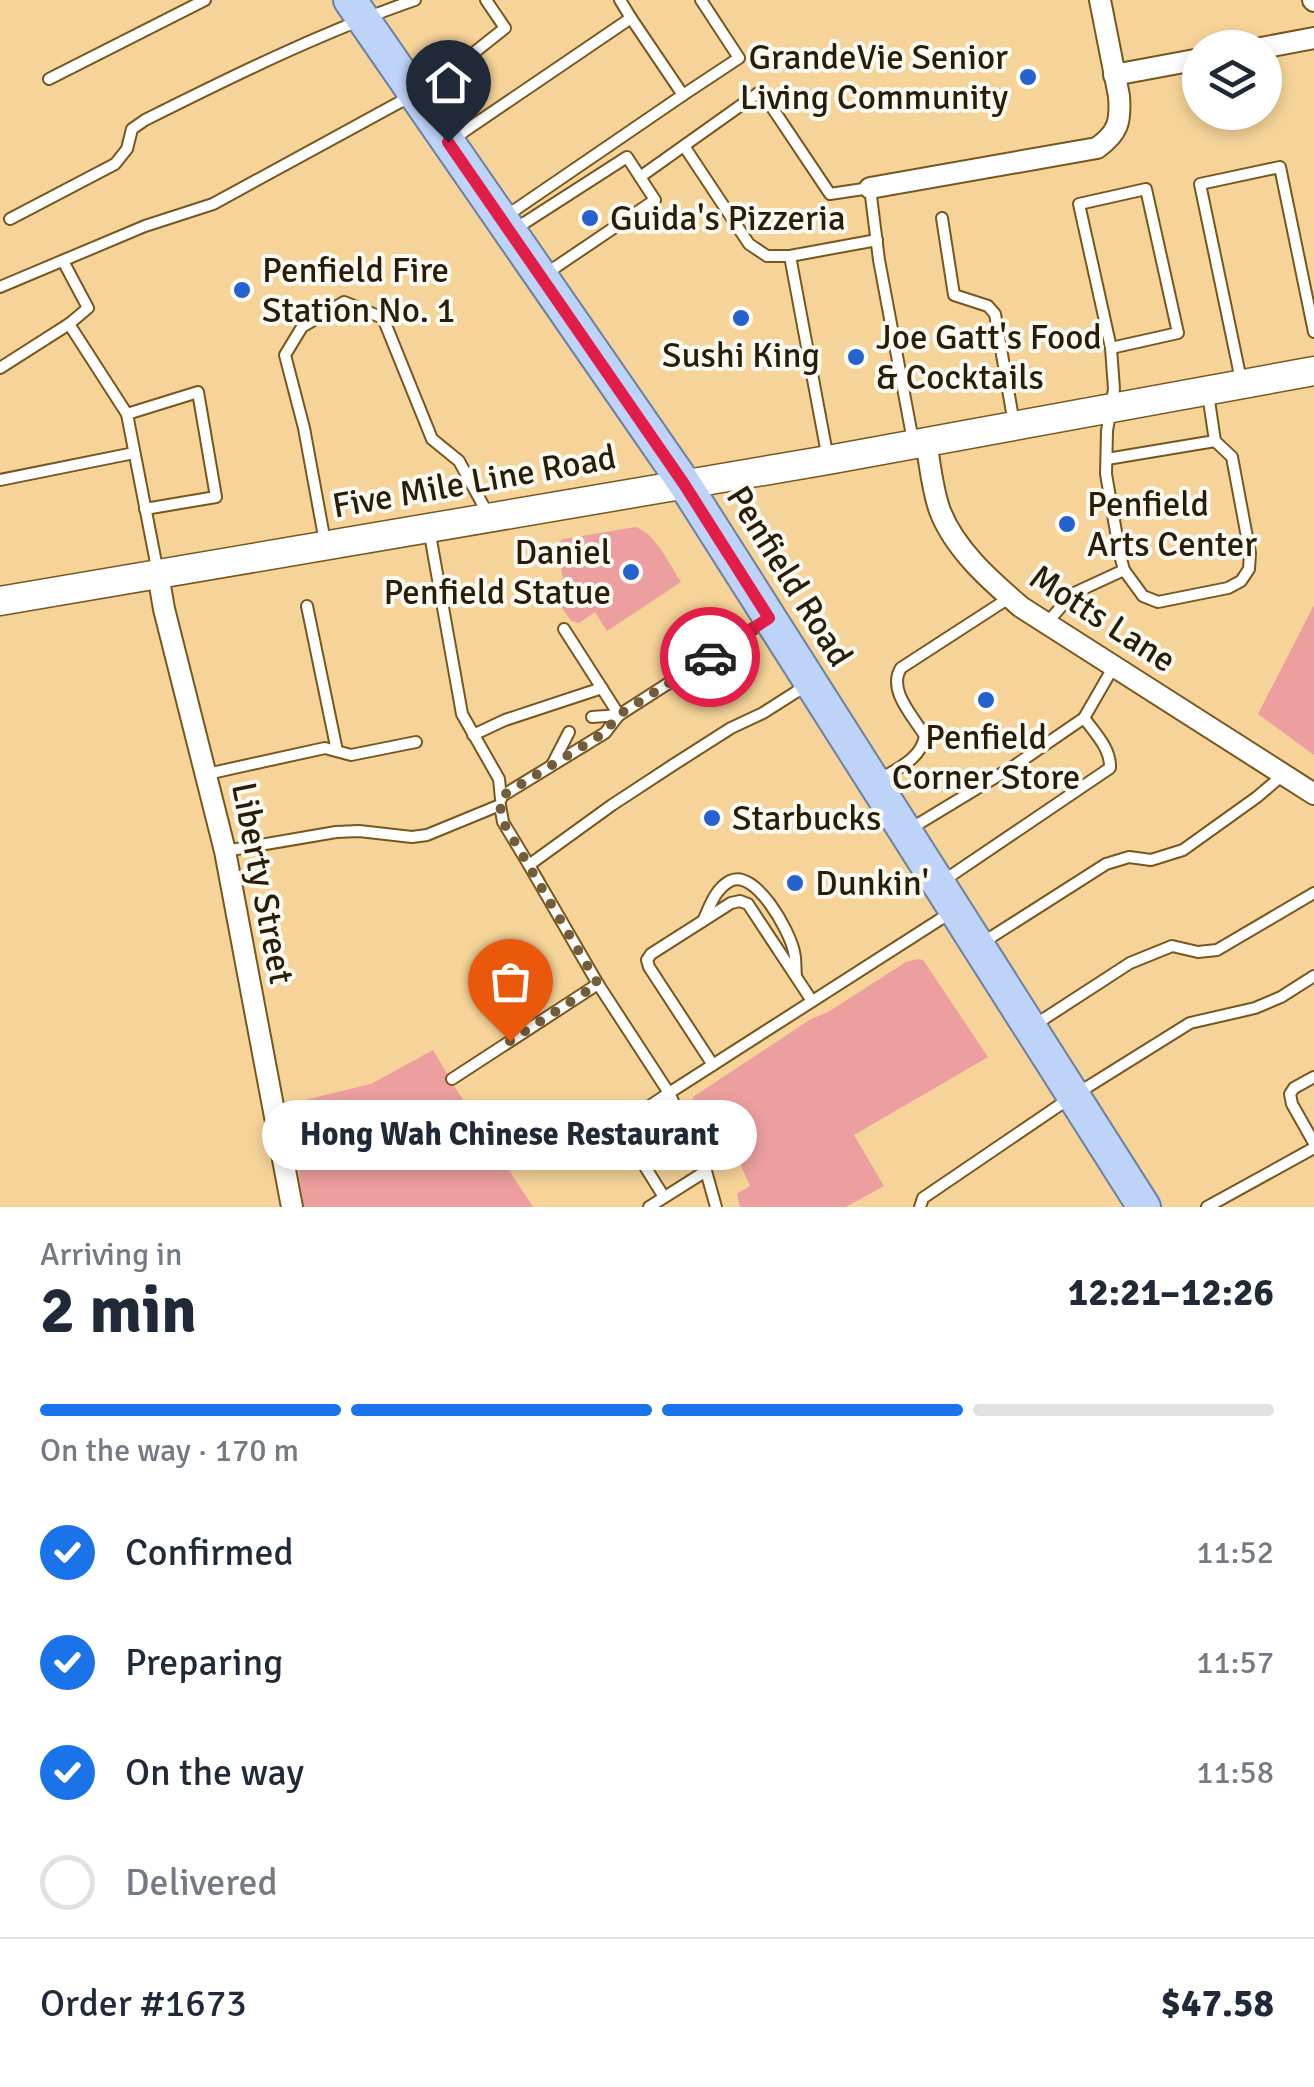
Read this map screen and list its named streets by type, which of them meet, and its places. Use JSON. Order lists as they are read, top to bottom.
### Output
{
  "streets": {
    "main road": ["Five Mile Line Road", "Penfield Road"],
    "street": ["Motts Lane", "Liberty Street"]
  },
  "crossings": [
    ["Five Mile Line Road", "Penfield Road"],
    ["Five Mile Line Road", "Motts Lane"],
    ["Five Mile Line Road", "Liberty Street"]
  ],
  "places": [
    "GrandeVie Senior Living Community",
    "Guida's Pizzeria",
    "Penfield Fire Station No. 1",
    "Sushi King",
    "Joe Gatt's Food & Cocktails",
    "Penfield Arts Center",
    "Daniel Penfield Statue",
    "Penfield Corner Store",
    "Starbucks",
    "Dunkin'",
    "Hong Wah Chinese Restaurant"
  ],
  "page": {
    "bubble": "Hong Wah Chinese Restaurant",
    "heading": ["2 min", "Arriving in", "12:21–12:26"],
    "panel": ["Order #1673", "$47.58"],
    "bar": "On the way · 170 m",
    "list": [
      ["Confirmed", "11:52"],
      ["Preparing", "11:57"],
      ["On the way", "11:58"],
      "Delivered"
    ]
  }
}
